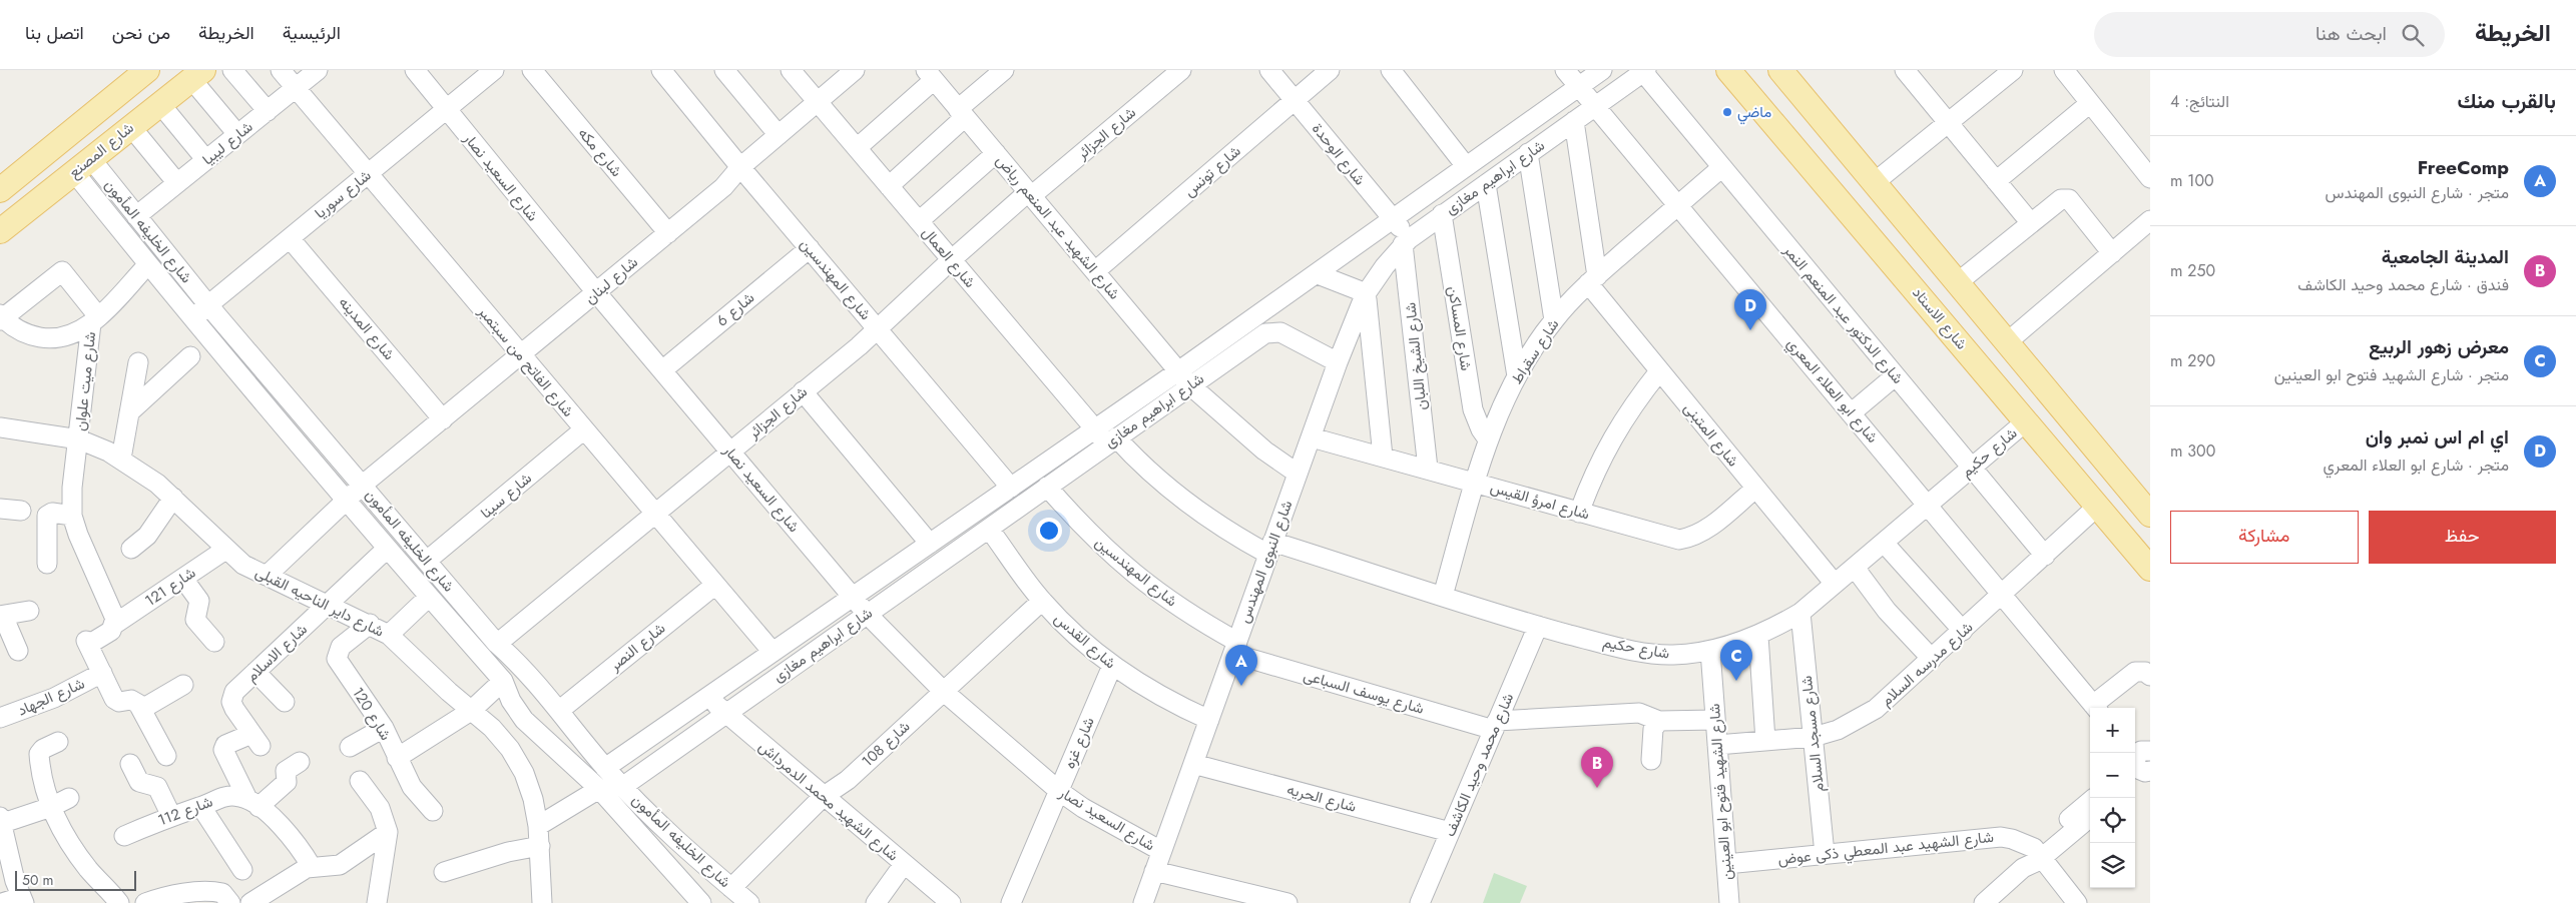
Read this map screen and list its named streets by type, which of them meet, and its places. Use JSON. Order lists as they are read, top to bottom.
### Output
{
  "streets": {
    "main road": ["شارع المصنع", "شارع الاستاد"],
    "street": [
      "شارع الجزائر",
      "شارع ليبيا",
      "شارع مكه",
      "شارع الوحدة",
      "شارع تونس",
      "شارع السعيد نصار",
      "شارع ابراهيم مغازى",
      "شارع سوريا",
      "شارع الشهيد عبد المنعم رياض",
      "شارع الخليفه المأمون",
      "شارع العمال",
      "شارع المهندسين",
      "شارع لبنان",
      "شارع 6",
      "شارع الدكتور عبد المنعم النمر",
      "شارع المدينه",
      "شارع المساكن",
      "شارع سقراط",
      "شارع الشيخ اللبان",
      "شارع الفاتح من سبتمبر",
      "شارع ميت علوان",
      "شارع ابو العلاء المعري",
      "شارع المتبنى",
      "شارع حكيم",
      "شارع سينا",
      "شارع امرؤ القيس",
      "شارع النبوى المهندس",
      "شارع 121",
      "شارع داير الناحيه القبلى",
      "شارع القدس",
      "شارع النصر",
      "شارع الاسلام",
      "شارع مدرسه السلام",
      "شارع يوسف السباعى",
      "شارع الجهاد",
      "شارع 120",
      "شارع مسجد السلام",
      "شارع غزه",
      "شارع 108",
      "شارع محمد وحيد الكاشف",
      "شارع الشهيد فتوح ابو العينين",
      "شارع الحريه",
      "شارع الشهيد محمد الدمرداش",
      "شارع 112",
      "شارع الشهيد عبد المعطي ذكى عوض"
    ]
  },
  "crossings": [
    ["شارع الجزائر", "شارع السعيد نصار"],
    ["شارع الجزائر", "شارع الشهيد عبد المنعم رياض"],
    ["شارع الجزائر", "شارع الخليفه المأمون"],
    ["شارع الجزائر", "شارع العمال"],
    ["شارع الجزائر", "شارع المهندسين"],
    ["شارع الجزائر", "شارع الفاتح من سبتمبر"],
    ["شارع ليبيا", "شارع الخليفه المأمون"],
    ["شارع ليبيا", "شارع الفاتح من سبتمبر"],
    ["شارع المصنع", "شارع الخليفه المأمون"],
    ["شارع مكه", "شارع لبنان"],
    ["شارع الوحدة", "شارع تونس"],
    ["شارع الوحدة", "شارع ابراهيم مغازى"],
    ["شارع الوحدة", "شارع الشيخ اللبان"],
    ["شارع تونس", "شارع الشهيد عبد المنعم رياض"],
    ["شارع السعيد نصار", "شارع ابراهيم مغازى"],
    ["شارع السعيد نصار", "شارع سوريا"],
    ["شارع السعيد نصار", "شارع لبنان"],
    ["شارع السعيد نصار", "شارع 6"],
    ["شارع السعيد نصار", "شارع النبوى المهندس"],
    ["شارع السعيد نصار", "شارع غزه"],
    ["شارع السعيد نصار", "شارع 108"],
    ["شارع ابراهيم مغازى", "شارع الشهيد عبد المنعم رياض"],
    ["شارع ابراهيم مغازى", "شارع الخليفه المأمون"],
    ["شارع ابراهيم مغازى", "شارع العمال"],
    ["شارع ابراهيم مغازى", "شارع المهندسين"],
    ["شارع ابراهيم مغازى", "شارع الدكتور عبد المنعم النمر"],
    ["شارع ابراهيم مغازى", "شارع المساكن"],
    ["شارع ابراهيم مغازى", "شارع الشيخ اللبان"],
    ["شارع ابراهيم مغازى", "شارع الفاتح من سبتمبر"],
    ["شارع ابراهيم مغازى", "شارع ابو العلاء المعري"],
    ["شارع ابراهيم مغازى", "شارع النبوى المهندس"],
    ["شارع ابراهيم مغازى", "شارع القدس"],
    ["شارع ابراهيم مغازى", "شارع الشهيد محمد الدمرداش"],
    ["شارع سوريا", "شارع الخليفه المأمون"],
    ["شارع سوريا", "شارع المدينه"],
    ["شارع سوريا", "شارع الفاتح من سبتمبر"],
    ["شارع الشهيد عبد المنعم رياض", "شارع النبوى المهندس"],
    ["شارع الخليفه المأمون", "شارع لبنان"],
    ["شارع الخليفه المأمون", "شارع سينا"],
    ["شارع الخليفه المأمون", "شارع النصر"],
    ["شارع الخليفه المأمون", "شارع الاسلام"],
    ["شارع الخليفه المأمون", "شارع 108"],
    ["شارع العمال", "شارع لبنان"],
    ["شارع العمال", "شارع حكيم"],
    ["شارع العمال", "شارع النبوى المهندس"],
    ["شارع المهندسين", "شارع لبنان"],
    ["شارع المهندسين", "شارع 6"],
    ["شارع المهندسين", "شارع النبوى المهندس"],
    ["شارع المهندسين", "شارع يوسف السباعى"],
    ["شارع لبنان", "شارع المدينه"],
    ["شارع لبنان", "شارع الفاتح من سبتمبر"],
    ["شارع لبنان", "شارع داير الناحيه القبلى"],
    ["شارع الدكتور عبد المنعم النمر", "شارع سقراط"],
    ["شارع الدكتور عبد المنعم النمر", "شارع حكيم"],
    ["شارع الدكتور عبد المنعم النمر", "شارع مدرسه السلام"],
    ["شارع الاستاد", "شارع حكيم"],
    ["شارع الاستاد", "شارع مدرسه السلام"],
    ["شارع المساكن", "شارع سقراط"],
    ["شارع سقراط", "شارع ابو العلاء المعري"],
    ["شارع سقراط", "شارع المتبنى"],
    ["شارع سقراط", "شارع حكيم"],
    ["شارع سقراط", "شارع امرؤ القيس"],
    ["شارع الشيخ اللبان", "شارع امرؤ القيس"],
    ["شارع الفاتح من سبتمبر", "شارع سينا"],
    ["شارع الفاتح من سبتمبر", "شارع النصر"],
    ["شارع ميت علوان", "شارع 121"],
    ["شارع ميت علوان", "شارع داير الناحيه القبلى"],
    ["شارع ابو العلاء المعري", "شارع حكيم"],
    ["شارع ابو العلاء المعري", "شارع مدرسه السلام"],
    ["شارع المتبنى", "شارع حكيم"],
    ["شارع المتبنى", "شارع امرؤ القيس"],
    ["شارع حكيم", "شارع النبوى المهندس"],
    ["شارع حكيم", "شارع مسجد السلام"],
    ["شارع حكيم", "شارع محمد وحيد الكاشف"],
    ["شارع حكيم", "شارع الشهيد فتوح ابو العينين"],
    ["شارع امرؤ القيس", "شارع النبوى المهندس"],
    ["شارع النبوى المهندس", "شارع القدس"],
    ["شارع النبوى المهندس", "شارع يوسف السباعى"],
    ["شارع النبوى المهندس", "شارع الحريه"],
    ["شارع 121", "شارع داير الناحيه القبلى"],
    ["شارع 121", "شارع الجهاد"],
    ["شارع داير الناحيه القبلى", "شارع الاسلام"],
    ["شارع داير الناحيه القبلى", "شارع 120"],
    ["شارع القدس", "شارع غزه"],
    ["شارع القدس", "شارع 108"],
    ["شارع الاسلام", "شارع 112"],
    ["شارع مدرسه السلام", "شارع مسجد السلام"],
    ["شارع مدرسه السلام", "شارع الشهيد فتوح ابو العينين"],
    ["شارع يوسف السباعى", "شارع محمد وحيد الكاشف"],
    ["شارع يوسف السباعى", "شارع الشهيد فتوح ابو العينين"],
    ["شارع مسجد السلام", "شارع الشهيد عبد المعطي ذكى عوض"],
    ["شارع 108", "شارع الشهيد محمد الدمرداش"],
    ["شارع محمد وحيد الكاشف", "شارع الحريه"],
    ["شارع الشهيد فتوح ابو العينين", "شارع الشهيد عبد المعطي ذكى عوض"]
  ],
  "places": ["ماضي"],
  "scale_bar": "50 m",
  "page": {
    "header": "الخريطة",
    "search": "ابحث هنا",
    "nav": [
      "الرئيسية",
      "الخريطة",
      "من نحن",
      "اتصل بنا"
    ],
    "heading": ["بالقرب منك", "النتائج: 4"],
    "list": [
      {
        "mark": "A",
        "name": "FreeComp",
        "note": "متجر · شارع النبوى المهندس",
        "value": "100 m"
      },
      {
        "mark": "B",
        "name": "المدينة الجامعية",
        "note": "فندق · شارع محمد وحيد الكاشف",
        "value": "250 m"
      },
      {
        "mark": "C",
        "name": "معرض زهور الربيع",
        "note": "متجر · شارع الشهيد فتوح ابو العينين",
        "value": "290 m"
      },
      {
        "mark": "D",
        "name": "اي ام اس نمبر وان",
        "note": "متجر · شارع ابو العلاء المعري",
        "value": "300 m"
      }
    ],
    "pins": [
      "D",
      "C",
      "A",
      "B"
    ],
    "buttons": ["حفظ", "مشاركة"],
    "map_buttons": ["+", "−"],
    "scale": "50 m"
  }
}
